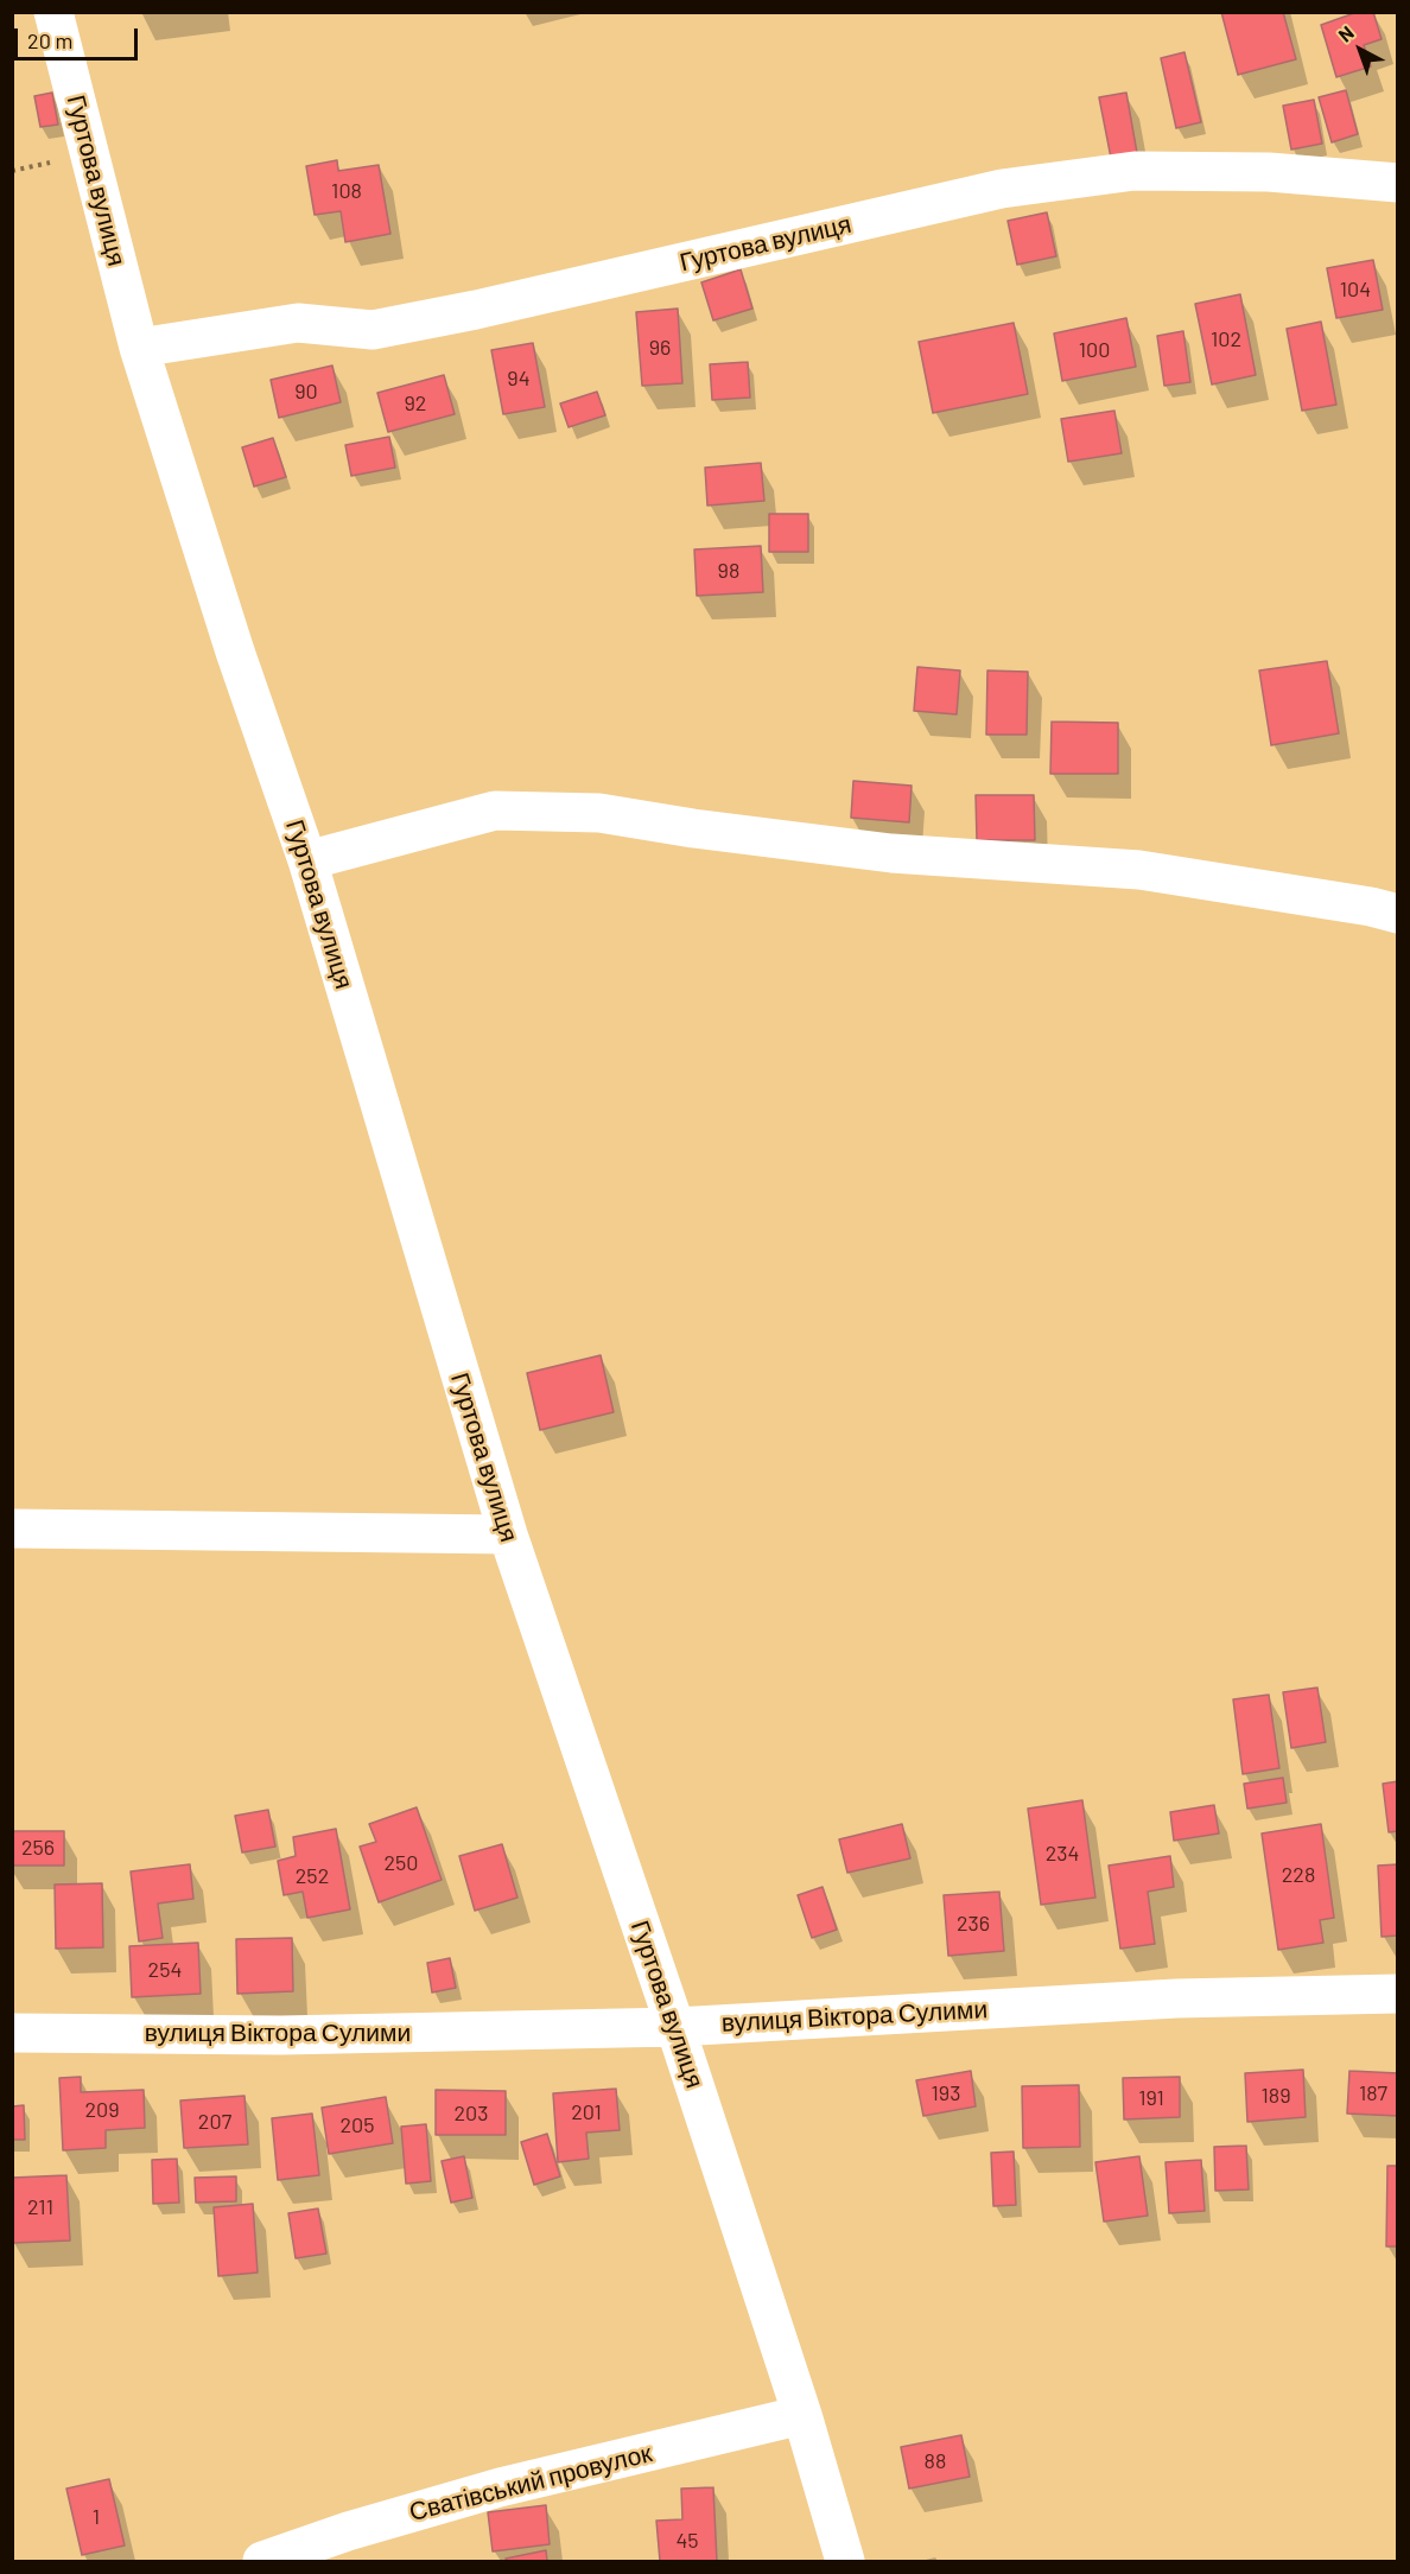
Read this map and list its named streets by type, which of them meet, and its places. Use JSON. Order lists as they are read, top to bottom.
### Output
{
  "streets": {
    "street": ["Гуртова вулиця", "вулиця Віктора Сулими", "Сватівський провулок"]
  },
  "crossings": [
    ["Гуртова вулиця", "вулиця Віктора Сулими"],
    ["Гуртова вулиця", "Сватівський провулок"]
  ],
  "house_numbers": [
    "108",
    "104",
    "102",
    "96",
    "100",
    "94",
    "90",
    "92",
    "98",
    "256",
    "234",
    "250",
    "228",
    "252",
    "236",
    "254",
    "193",
    "187",
    "189",
    "191",
    "209",
    "201",
    "203",
    "207",
    "205",
    "211",
    "88",
    "1",
    "45"
  ],
  "scale_bar": "20 m",
  "north": "top left"
}
